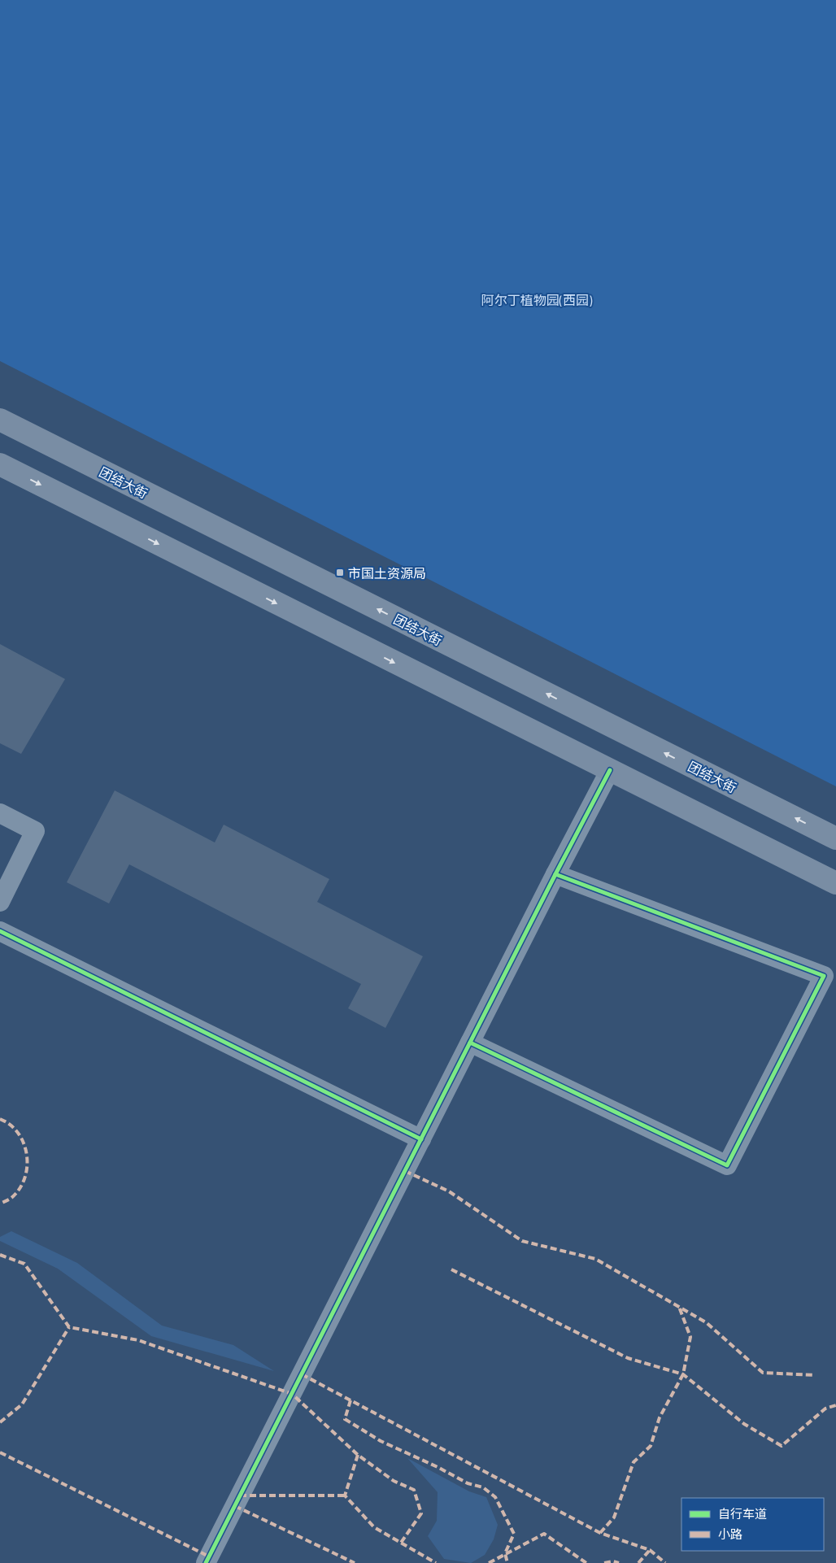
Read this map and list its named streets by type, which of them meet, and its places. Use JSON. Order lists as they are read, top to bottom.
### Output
{
  "streets": {
    "main road": ["团结大街"]
  },
  "parks": ["阿尔丁植物园(西园)"],
  "places": {
    "transit": ["市国土资源局"]
  },
  "legend": ["自行车道", "小路"]
}
